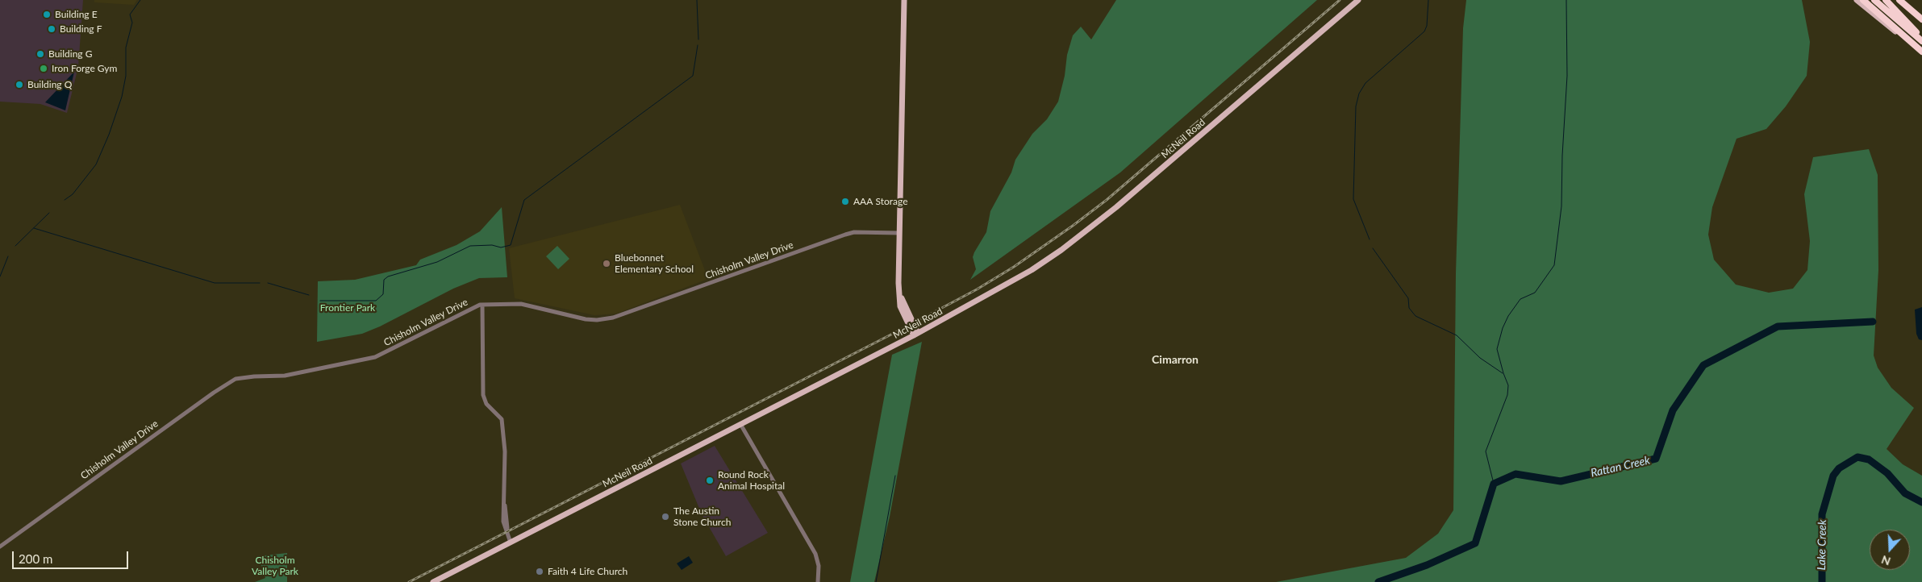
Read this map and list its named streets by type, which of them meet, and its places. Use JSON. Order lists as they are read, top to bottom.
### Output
{
  "streets": {
    "main road": ["McNeil Road"],
    "street": ["Chisholm Valley Drive"]
  },
  "districts": ["Cimarron"],
  "water": ["Rattan Creek", "Lake Creek"],
  "parks": ["Frontier Park", "Chisholm Valley Park"],
  "places": [
    "Building E",
    "Building F",
    "Building G",
    "Iron Forge Gym",
    "Building Q",
    "AAA Storage",
    "Bluebonnet Elementary School",
    "Round Rock Animal Hospital",
    "The Austin Stone Church",
    "Faith 4 Life Church"
  ],
  "scale_bar": "200 m",
  "north": "bottom"
}
